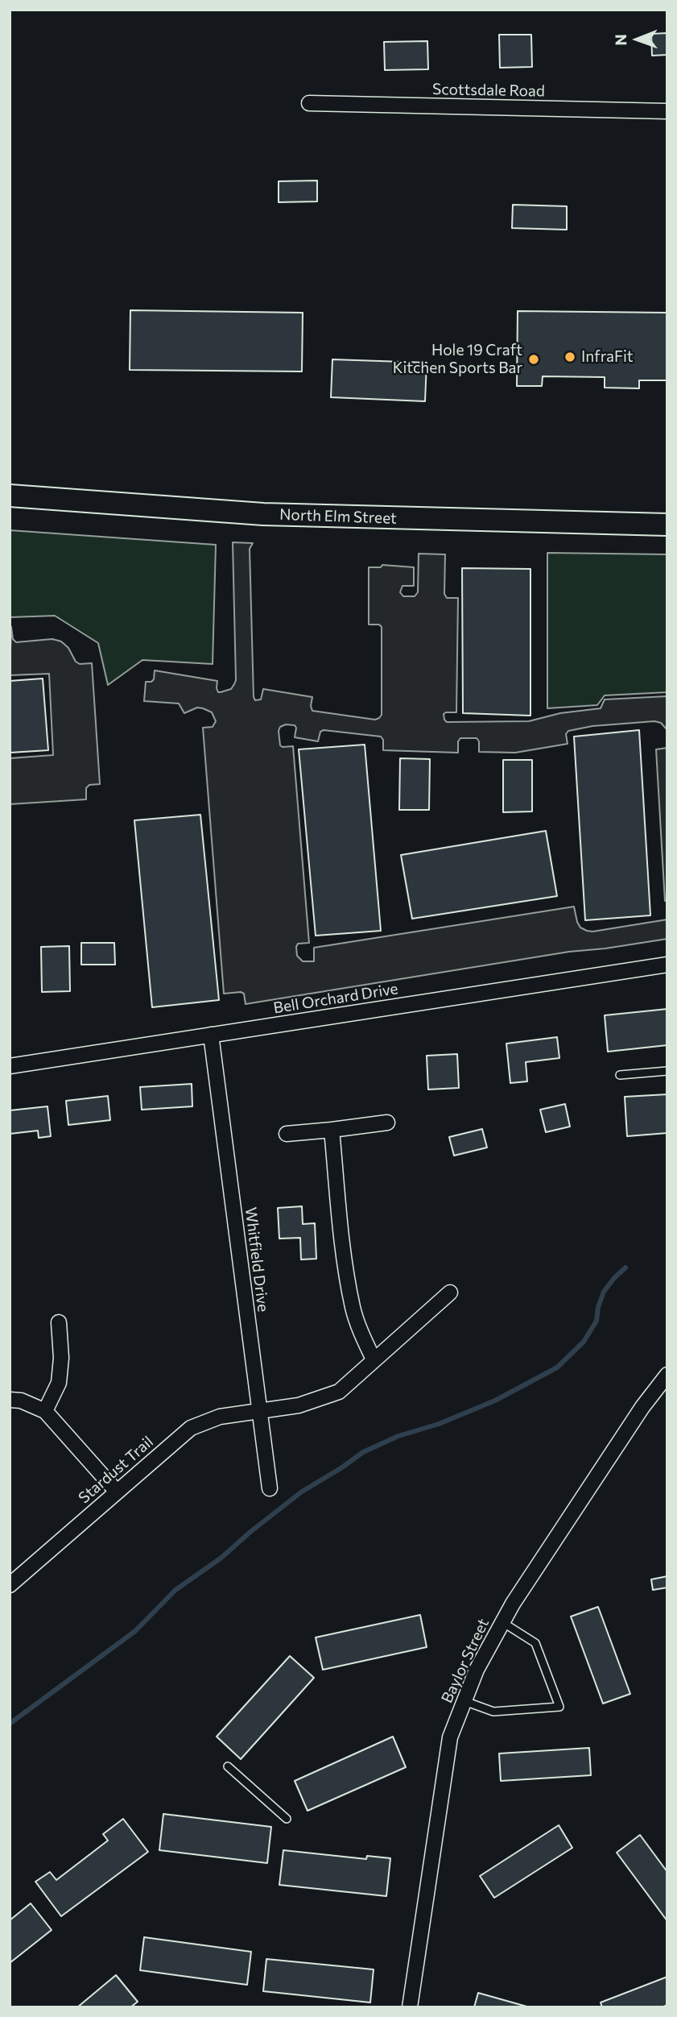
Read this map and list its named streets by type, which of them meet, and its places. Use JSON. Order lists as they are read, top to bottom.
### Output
{
  "streets": {
    "main road": ["North Elm Street"],
    "street": [
      "Scottsdale Road",
      "Bell Orchard Drive",
      "Whitfield Drive",
      "Stardust Trail",
      "Baylor Street"
    ]
  },
  "crossings": [
    ["Bell Orchard Drive", "Whitfield Drive"],
    ["Whitfield Drive", "Stardust Trail"]
  ],
  "places": ["InfraFit", "Hole 19 Craft Kitchen Sports Bar"],
  "north": "left"
}
